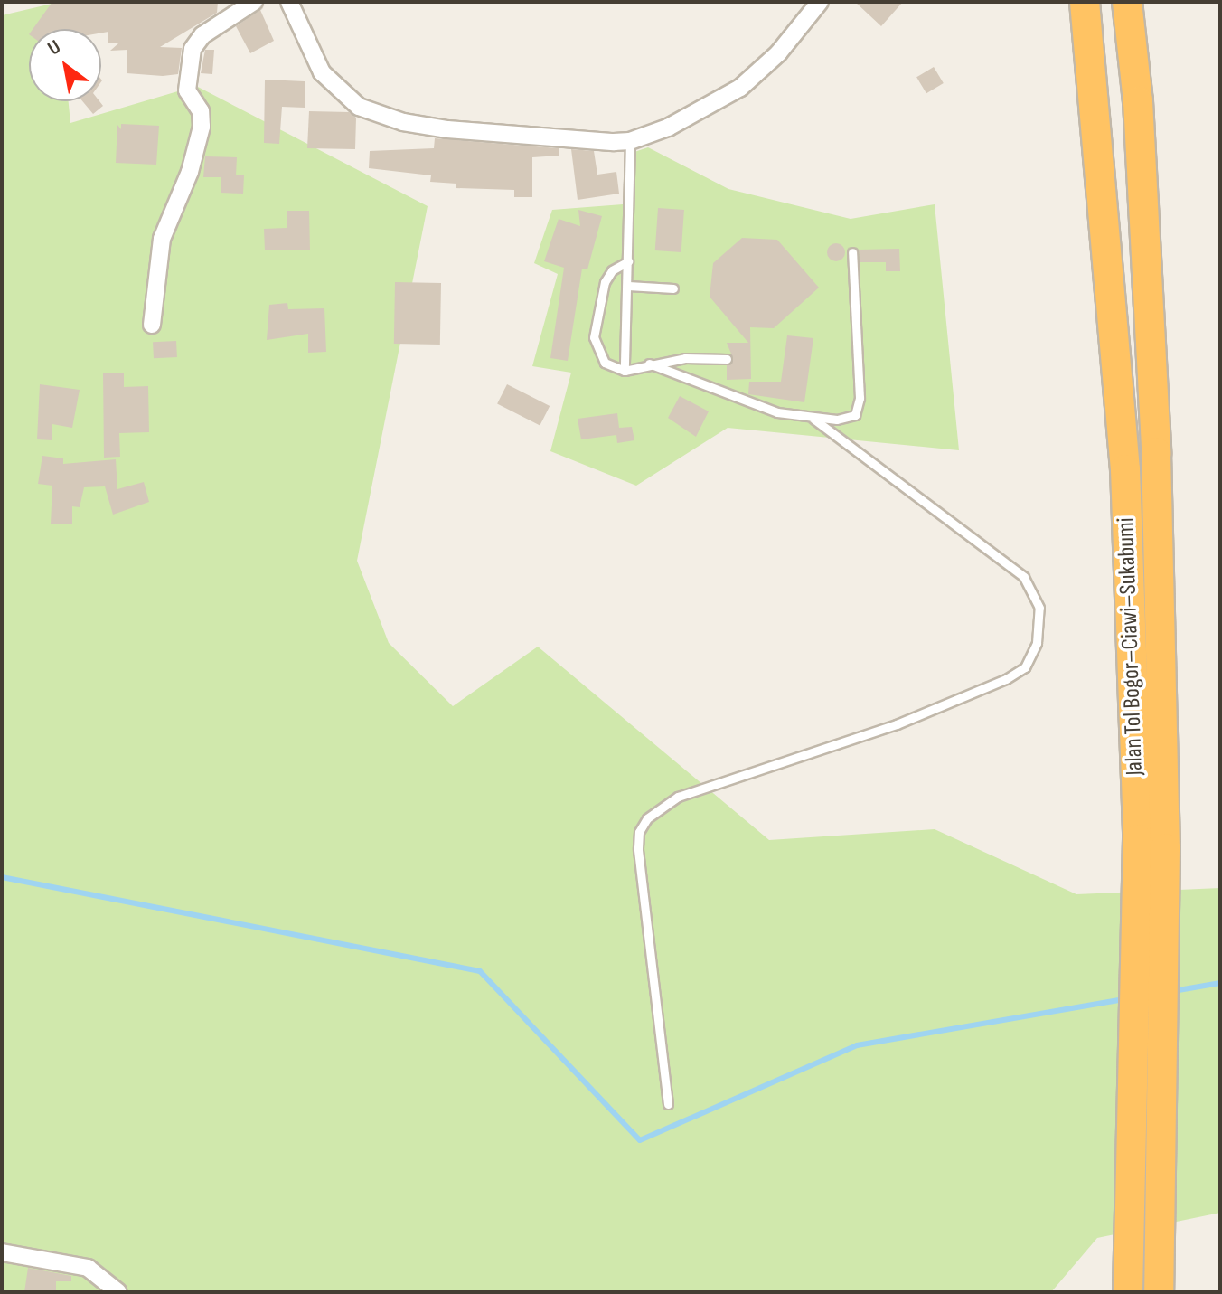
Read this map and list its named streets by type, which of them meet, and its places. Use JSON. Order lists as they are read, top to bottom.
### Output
{
  "streets": {
    "highway": ["Jalan Tol Bogor–Ciawi–Sukabumi"]
  },
  "north": "top left"
}
